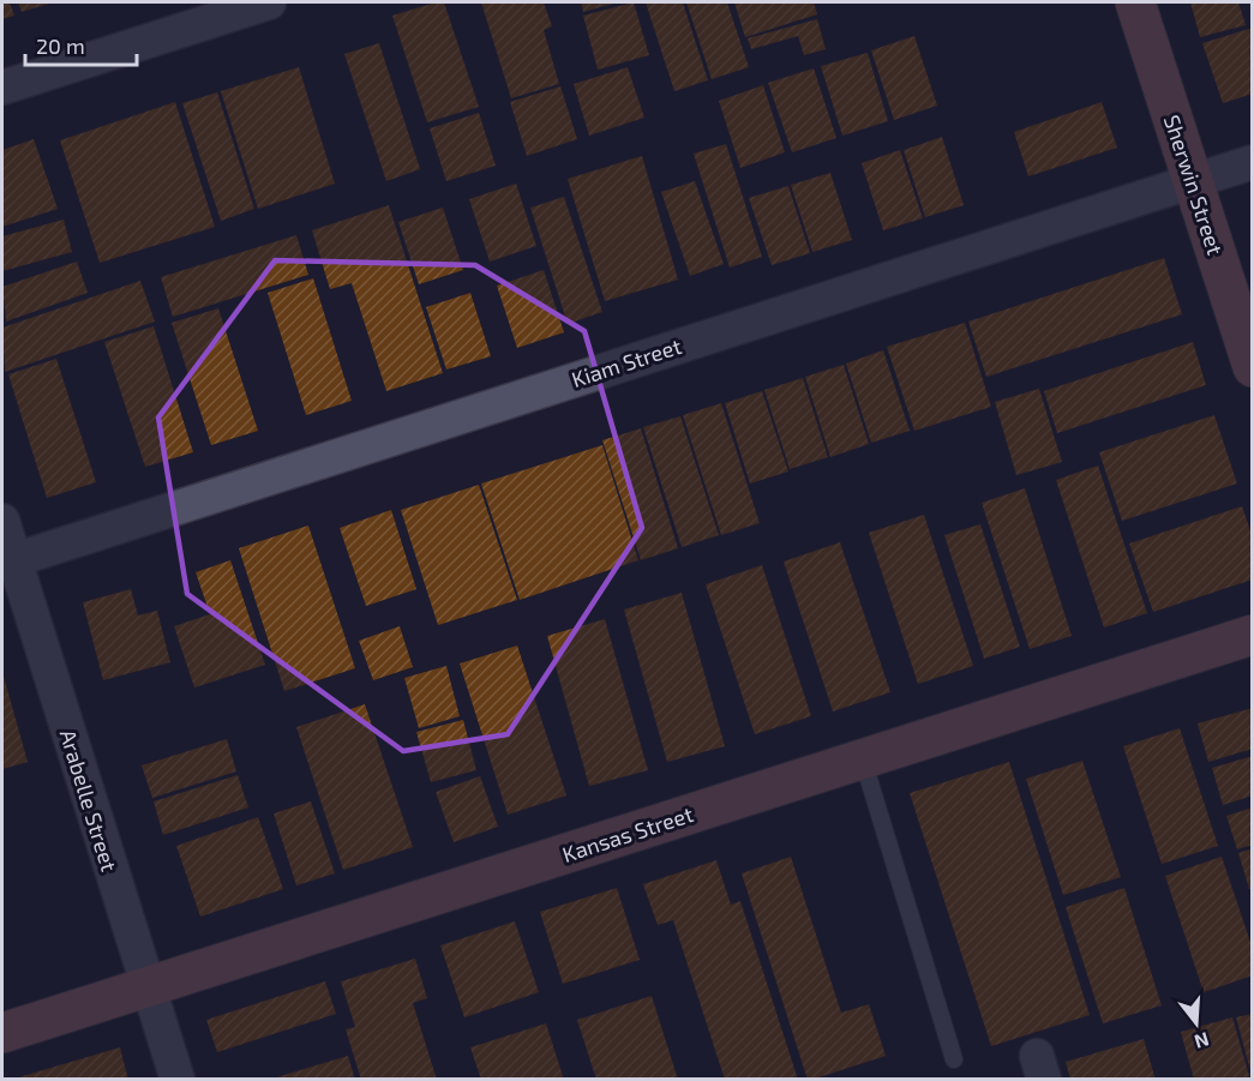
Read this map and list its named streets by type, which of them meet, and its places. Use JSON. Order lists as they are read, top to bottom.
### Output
{
  "streets": {
    "street": [
      "Sherwin Street",
      "Kiam Street",
      "Arabelle Street",
      "Kansas Street"
    ]
  },
  "crossings": [
    ["Sherwin Street", "Kiam Street"],
    ["Kiam Street", "Arabelle Street"],
    ["Arabelle Street", "Kansas Street"]
  ],
  "scale_bar": "20 m",
  "north": "bottom"
}
